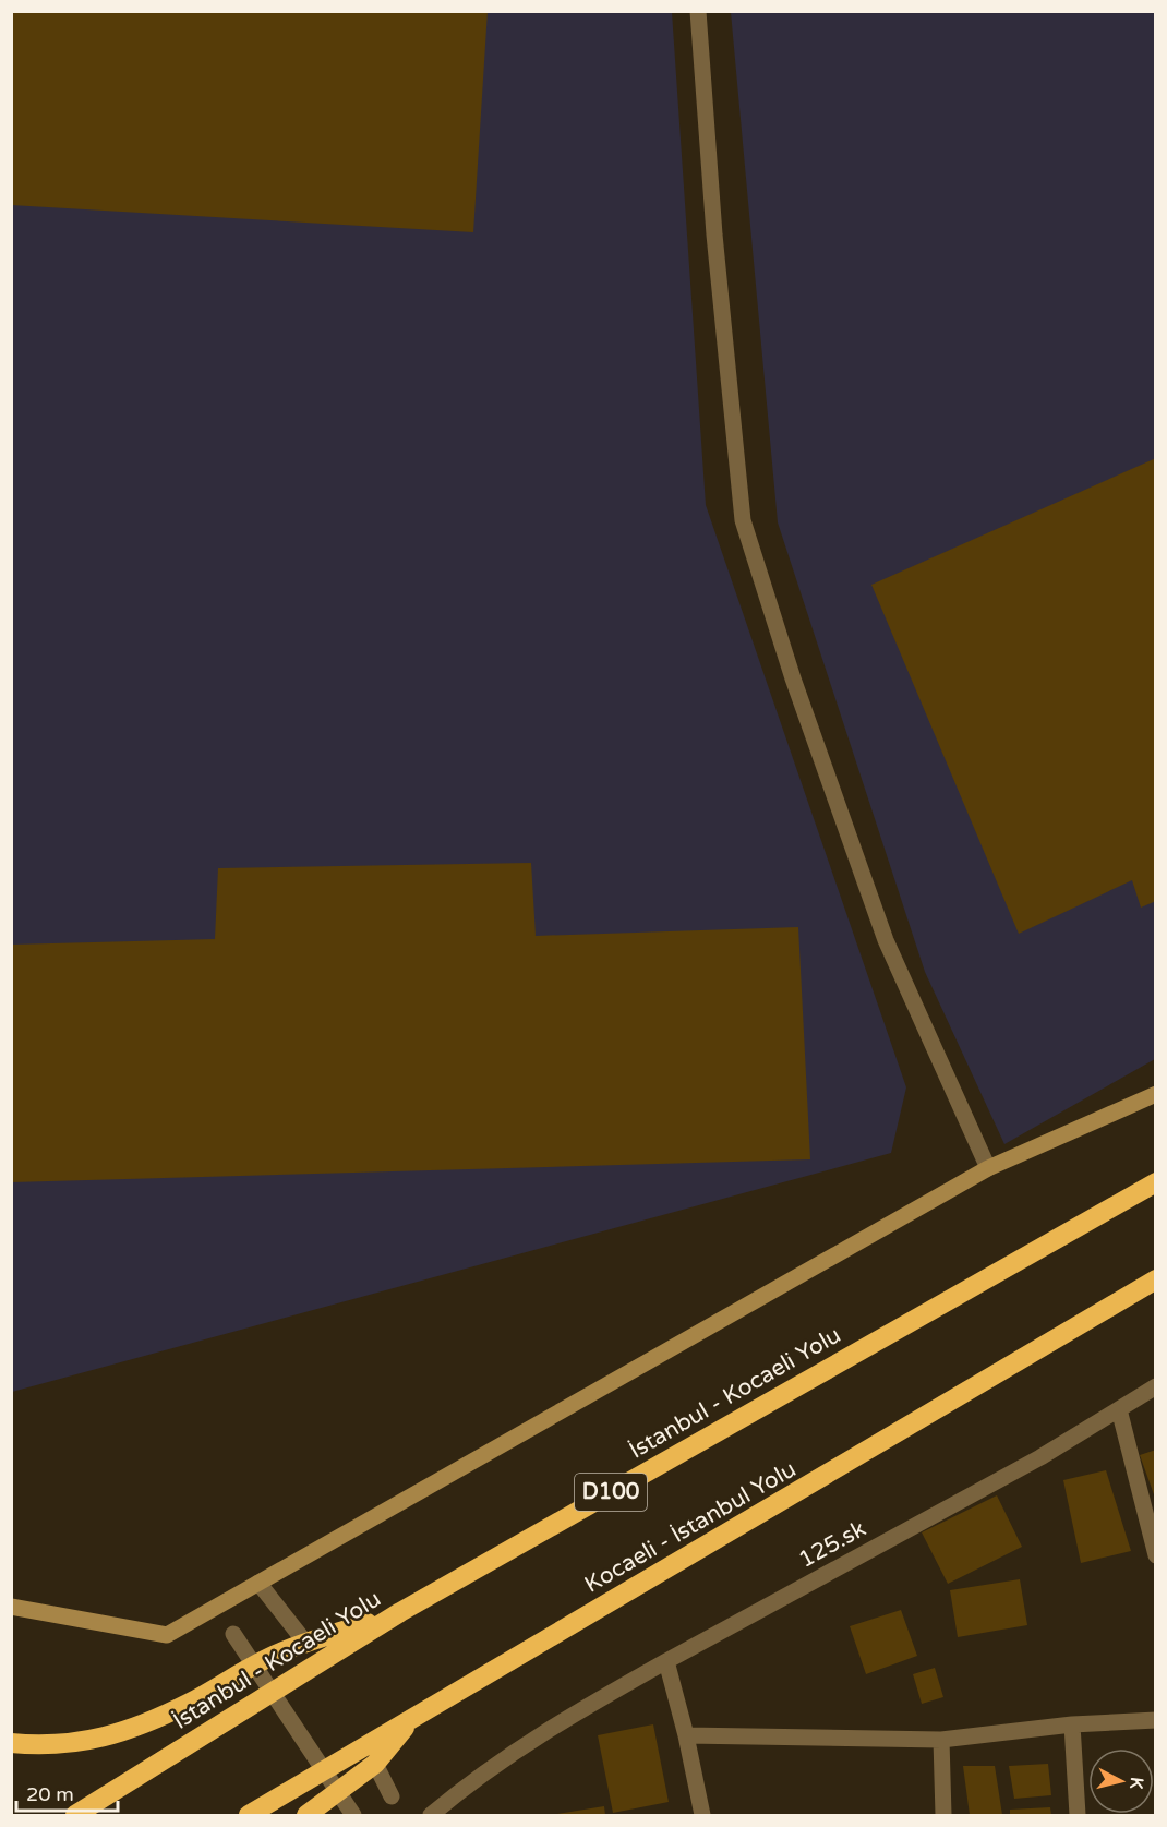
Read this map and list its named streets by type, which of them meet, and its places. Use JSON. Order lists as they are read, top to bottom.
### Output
{
  "streets": {
    "highway": ["İstanbul - Kocaeli Yolu", "D100", "Kocaeli - İstanbul Yolu"],
    "street": ["125.sk"]
  },
  "scale_bar": "20 m",
  "north": "right"
}
